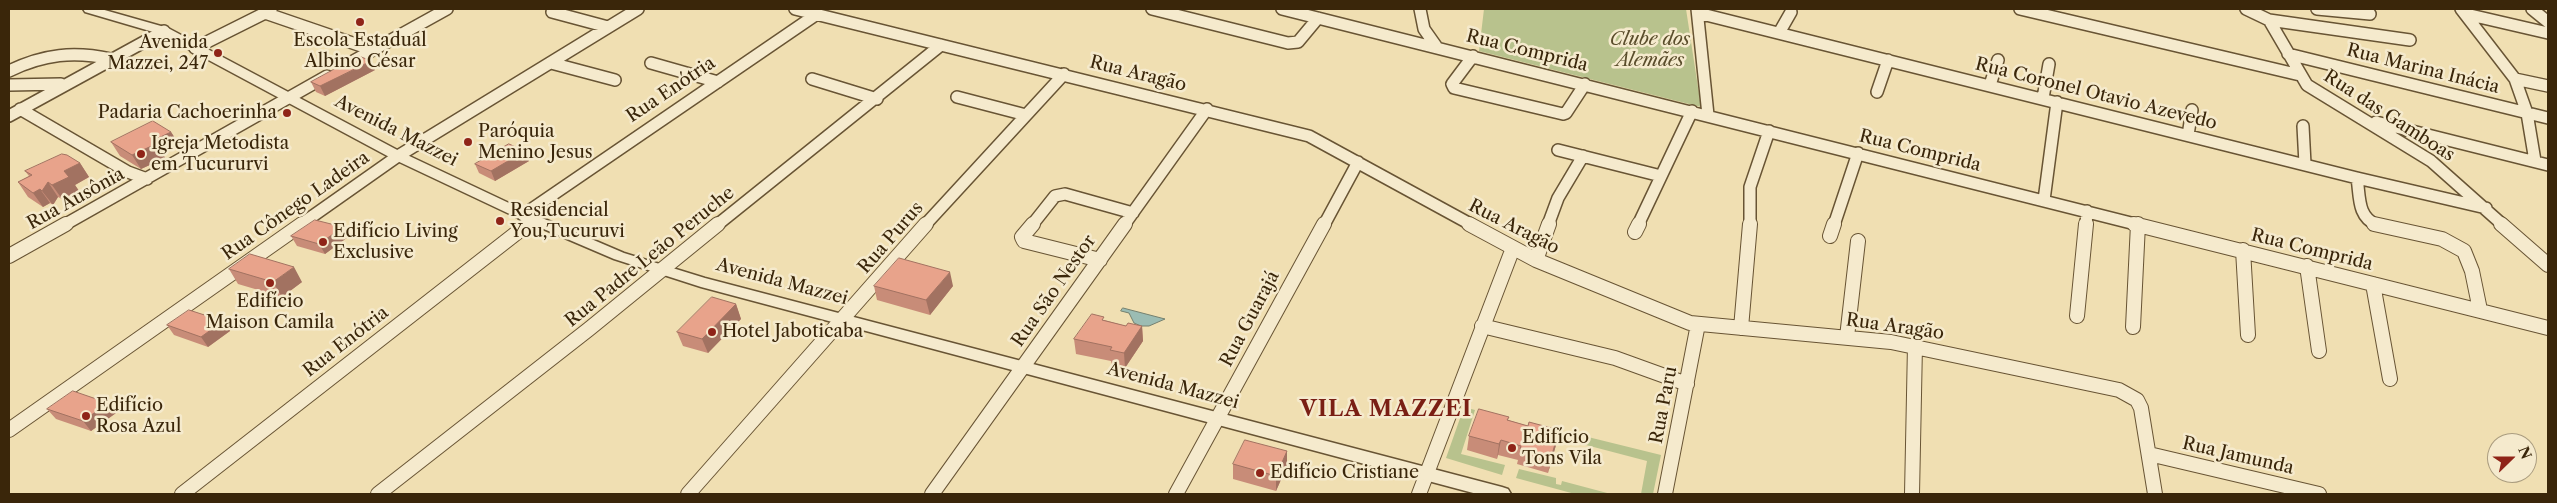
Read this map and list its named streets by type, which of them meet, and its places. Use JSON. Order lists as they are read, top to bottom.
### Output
{
  "streets": {
    "street": [
      "Rua Comprida",
      "Rua Marina Inácia",
      "Rua Aragão",
      "Rua Enótria",
      "Rua Coronel Otavio Azevedo",
      "Rua das Gamboas",
      "Avenida Mazzei",
      "Rua Ausônia",
      "Rua Cônego Ladeira",
      "Rua Purus",
      "Rua Padre Leão Peruche",
      "Rua São Nestor",
      "Rua Guarajá",
      "Rua Paru",
      "Rua Jamunda"
    ]
  },
  "crossings": [
    ["Rua Marina Inácia", "Rua das Gamboas"],
    ["Rua Aragão", "Rua Enótria"],
    ["Rua Aragão", "Rua Purus"],
    ["Rua Aragão", "Rua Padre Leão Peruche"],
    ["Rua Aragão", "Rua São Nestor"],
    ["Rua Aragão", "Rua Guarajá"],
    ["Rua Aragão", "Rua Paru"],
    ["Rua Aragão", "Rua Jamunda"],
    ["Rua Enótria", "Avenida Mazzei"],
    ["Rua Coronel Otavio Azevedo", "Rua das Gamboas"],
    ["Avenida Mazzei", "Rua Ausônia"],
    ["Avenida Mazzei", "Rua Cônego Ladeira"],
    ["Avenida Mazzei", "Rua Purus"],
    ["Avenida Mazzei", "Rua Padre Leão Peruche"],
    ["Avenida Mazzei", "Rua São Nestor"],
    ["Avenida Mazzei", "Rua Guarajá"]
  ],
  "districts": ["VILA MAZZEI"],
  "parks": ["Clube dos Alemães"],
  "places": [
    "Escola Estadual Albino César",
    "Avenida Mazzei, 247",
    "Padaria Cachoerinha",
    "Paróquia Menino Jesus",
    "Igreja Metodista em Tucururvi",
    "Residencial You,Tucuruvi",
    "Edifício Living Exclusive",
    "Edifício Maison Camila",
    "Hotel Jaboticaba",
    "Edifício Rosa Azul",
    "Edifício Tons Vila",
    "Edifício Cristiane"
  ],
  "north": "right"
}
